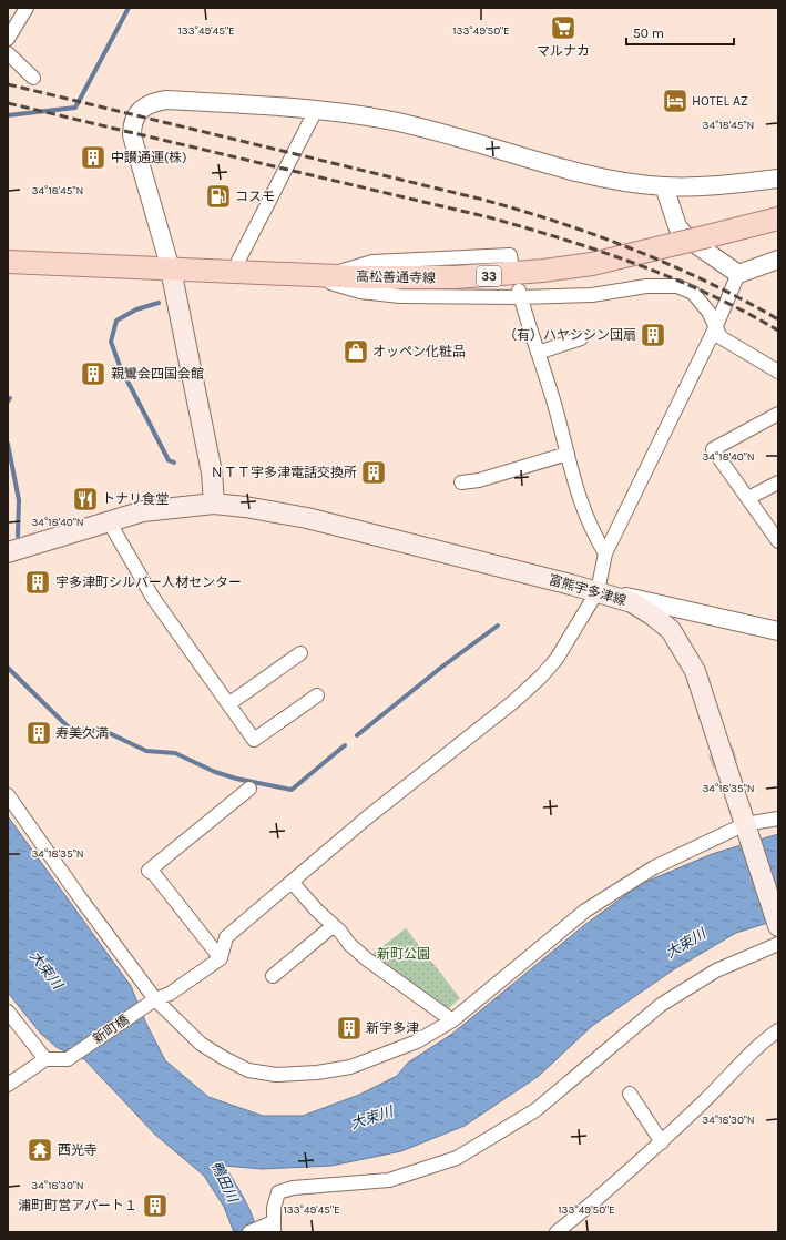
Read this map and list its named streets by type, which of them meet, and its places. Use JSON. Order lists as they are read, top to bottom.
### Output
{
  "streets": {
    "main road": ["33", "高松善通寺線", "富熊宇多津線"],
    "street": ["新町橋"]
  },
  "water": ["大束川", "鴨田川"],
  "parks": ["新町公園"],
  "places": {
    "supermarket": ["マルナカ"],
    "hotel": ["HOTEL AZ"],
    "building": [
      "中讃通運(株)",
      "（有）ハヤシシン団扇",
      "親鸞会四国会館",
      "ＮＴＴ宇多津電話交換所",
      "宇多津町シルバー人材センター",
      "寿美久満",
      "新宇多津",
      "浦町町営アパート１"
    ],
    "fuel station": ["コスモ"],
    "shop": ["オッペン化粧品"],
    "restaurant": ["トナリ食堂"],
    "temple": ["西光寺"]
  },
  "scale_bar": "50 m",
  "coordinates": [
    "133°49'45\"E",
    "133°49'50\"E",
    "34°18'45\"N",
    "34°18'40\"N",
    "34°18'35\"N",
    "34°18'30\"N"
  ]
}
